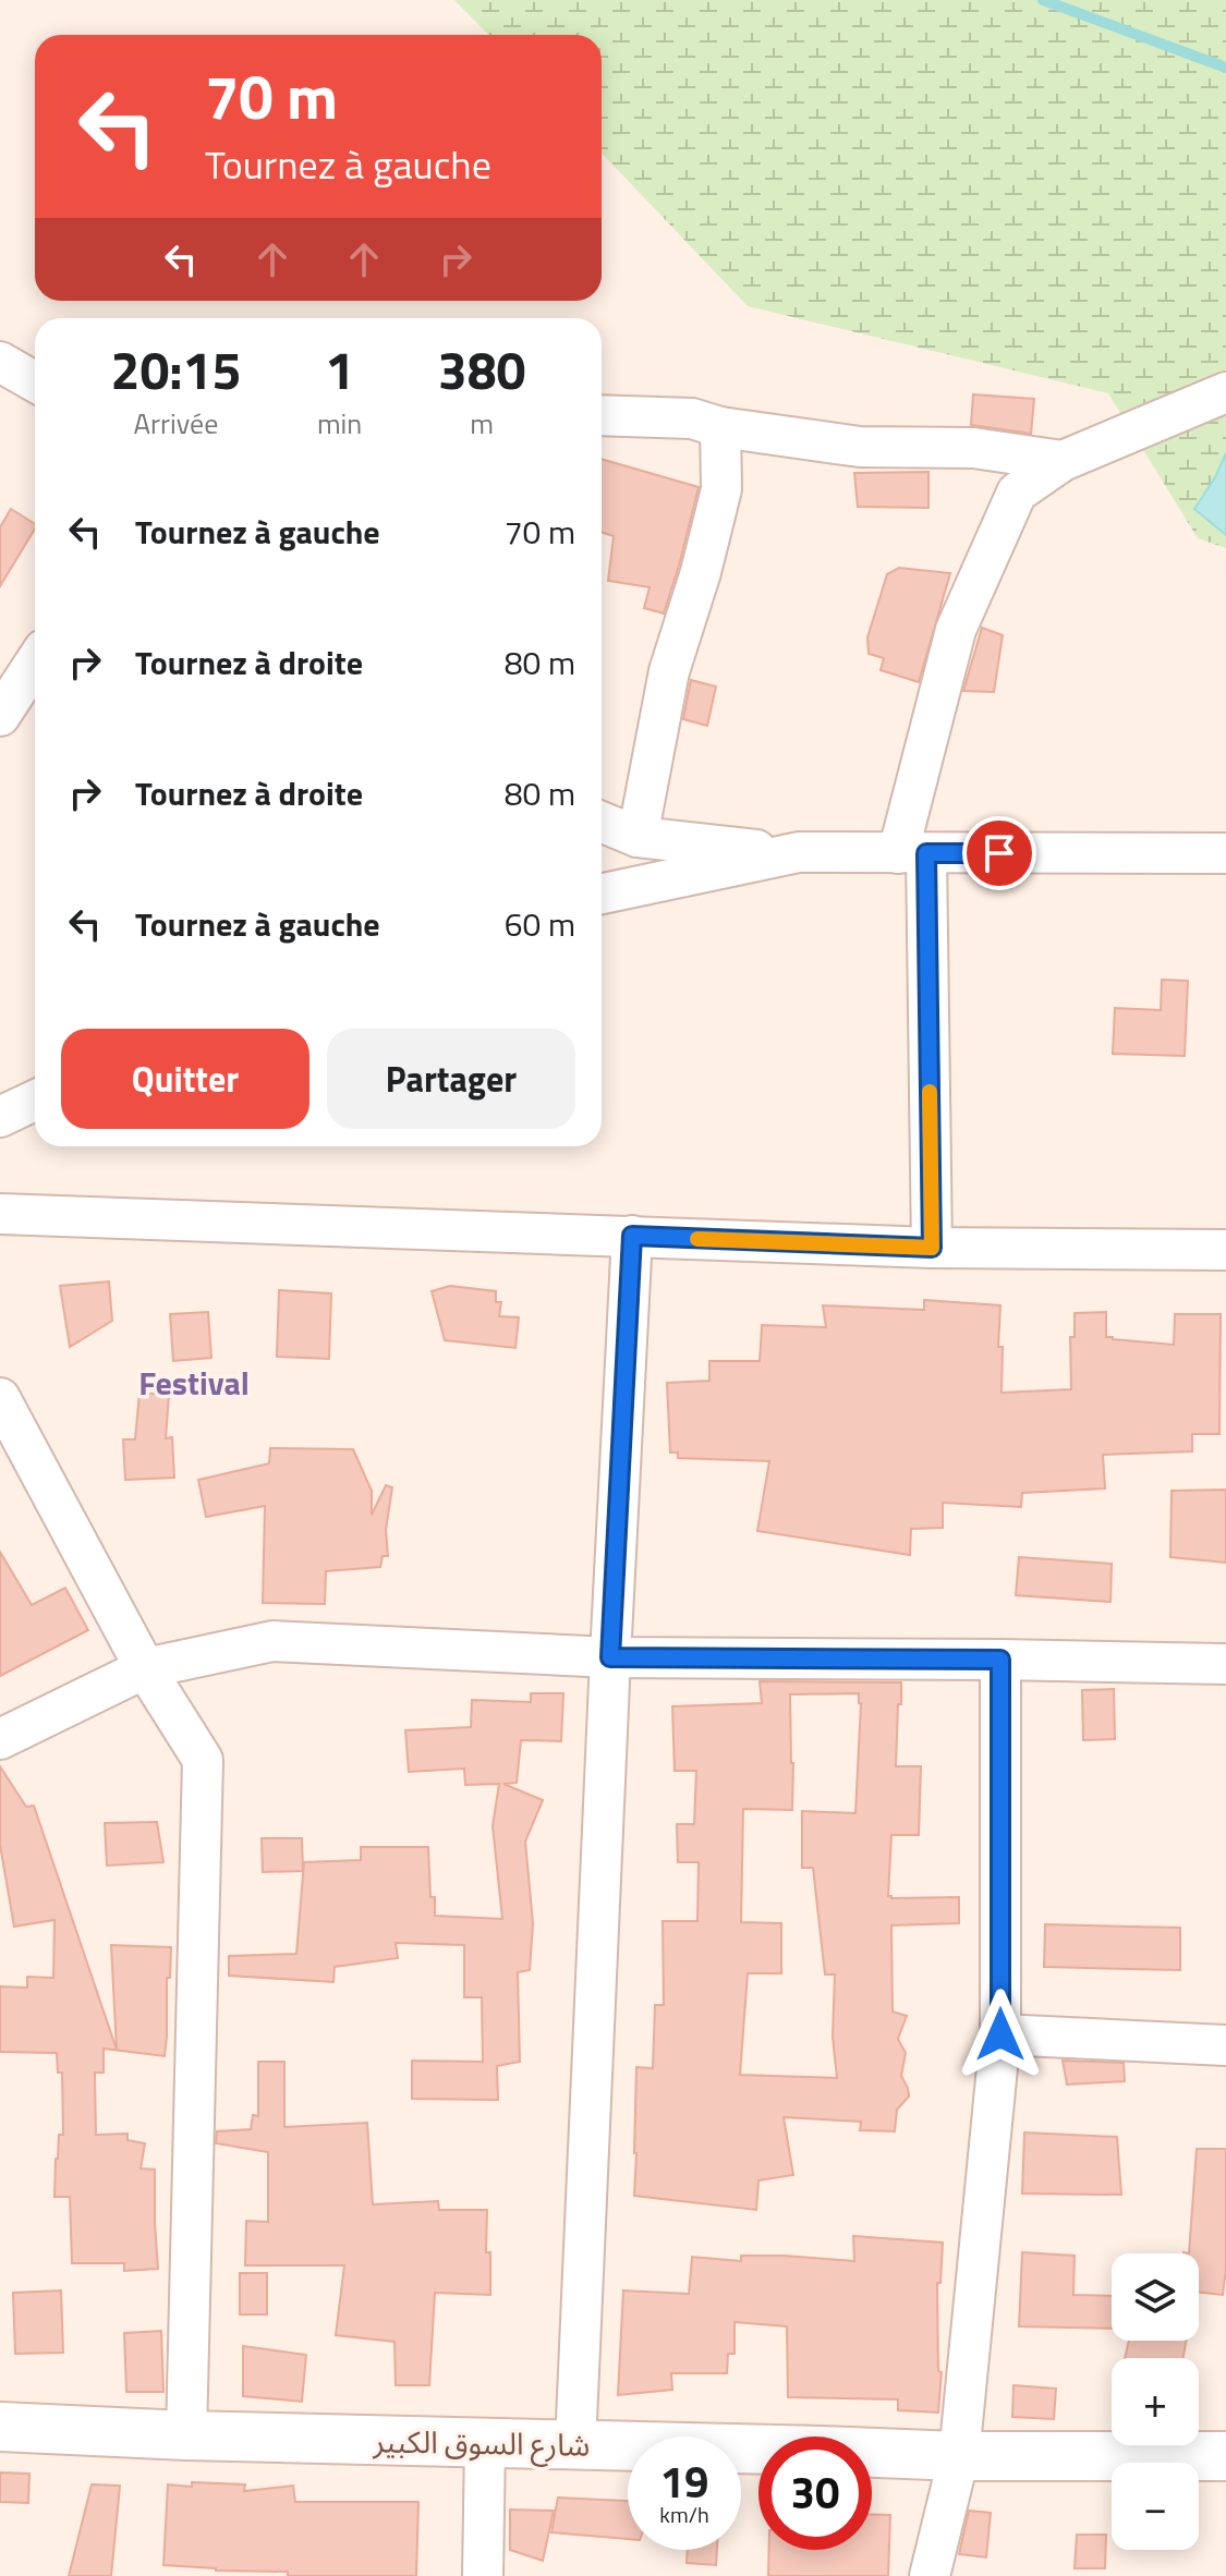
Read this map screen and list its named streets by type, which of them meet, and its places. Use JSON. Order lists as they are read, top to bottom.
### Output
{
  "streets": {
    "street": ["شارع السوق الكبير"]
  },
  "districts": ["Festival"],
  "page": {
    "turn": ["70 m", "Tournez à gauche"],
    "eta": [
      "20:15",
      "Arrivée",
      "1",
      "min",
      "380",
      "m"
    ],
    "list": [
      {
        "name": "Tournez à gauche",
        "value": "70 m"
      },
      {
        "name": "Tournez à droite",
        "value": "80 m"
      },
      {
        "name": "Tournez à droite",
        "value": "80 m"
      },
      {
        "name": "Tournez à gauche",
        "value": "60 m"
      }
    ],
    "buttons": ["Quitter", "Partager"],
    "map_buttons": ["+", "−"],
    "speed": "19 km/h",
    "limit": "30"
  }
}
